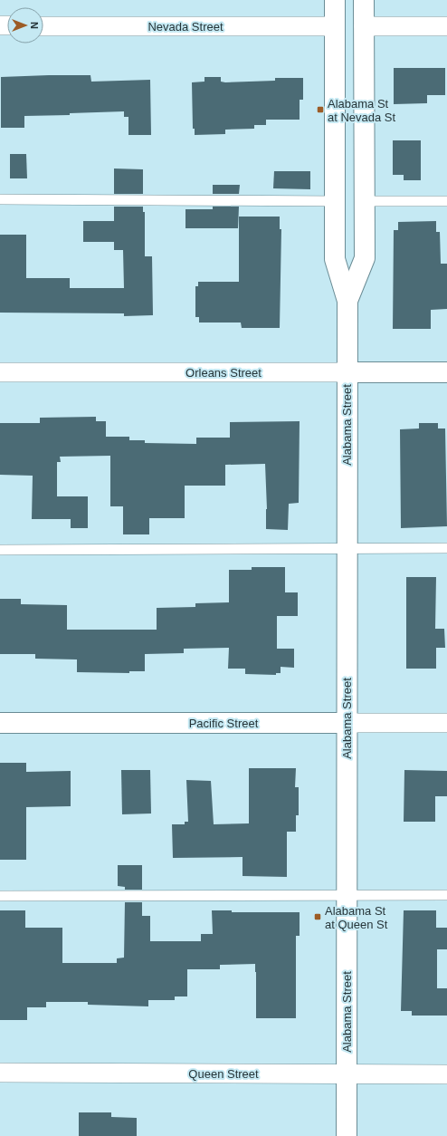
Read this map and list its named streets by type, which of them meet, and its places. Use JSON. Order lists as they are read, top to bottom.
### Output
{
  "streets": {
    "main road": ["Orleans Street", "Alabama Street", "Pacific Street"],
    "street": ["Nevada Street", "Queen Street"]
  },
  "crossings": [
    ["Nevada Street", "Alabama Street"],
    ["Orleans Street", "Alabama Street"],
    ["Alabama Street", "Pacific Street"],
    ["Alabama Street", "Queen Street"]
  ],
  "places": {
    "transit": ["Alabama St at Nevada St", "Alabama St at Queen St"]
  },
  "north": "right"
}
